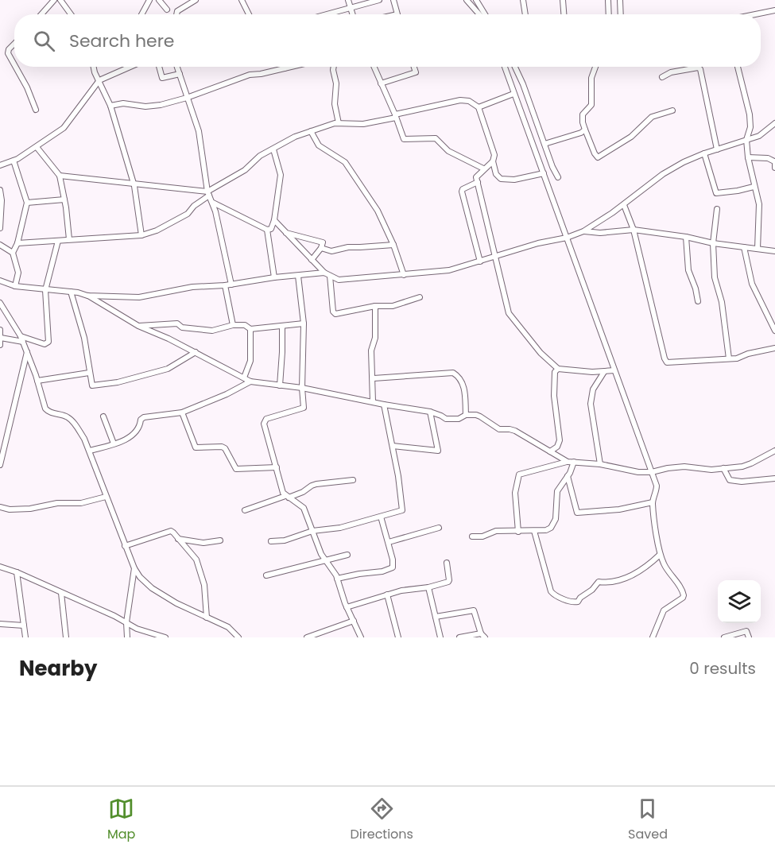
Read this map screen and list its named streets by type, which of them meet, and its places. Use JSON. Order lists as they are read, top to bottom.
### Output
{
  "page": {
    "search": "Search here",
    "heading": ["Nearby", "0 results"],
    "nav": ["Map", "Directions", "Saved"]
  }
}
